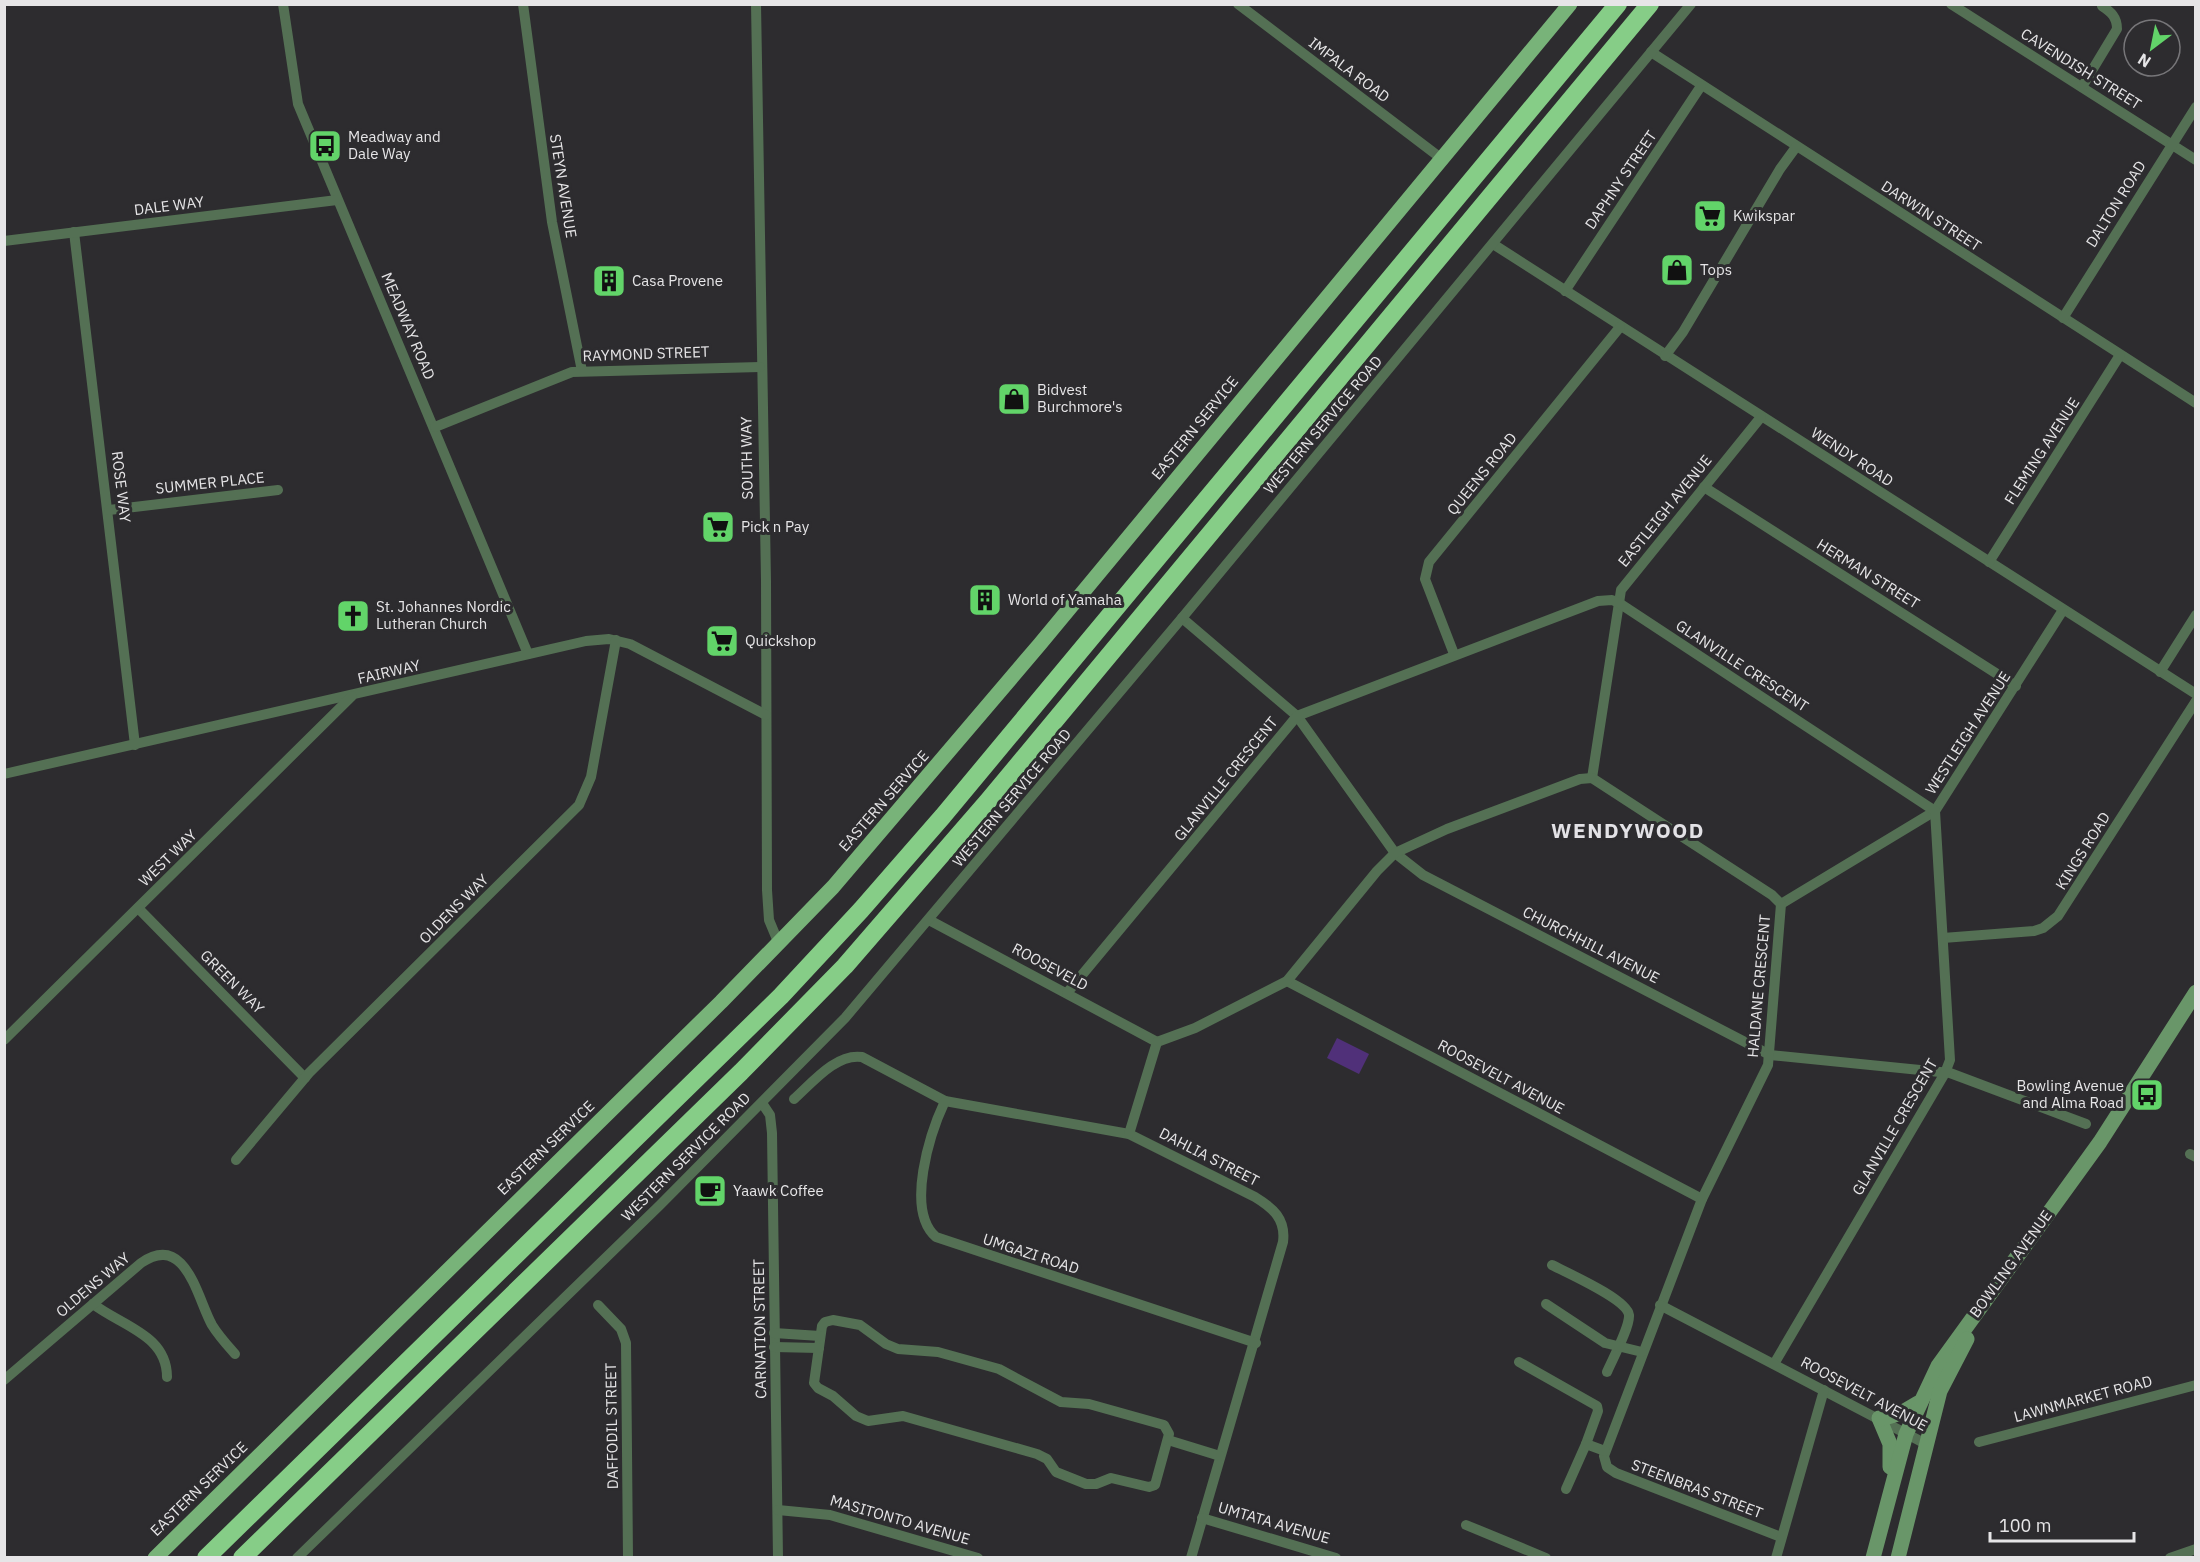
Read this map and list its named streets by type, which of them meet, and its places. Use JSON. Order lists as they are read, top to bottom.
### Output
{
  "streets": {
    "main road": ["EASTERN SERVICE", "BOWLING AVENUE"],
    "street": [
      "CAVENDISH STREET",
      "IMPALA ROAD",
      "DAPHNY STREET",
      "STEYN AVENUE",
      "DALTON ROAD",
      "DALE WAY",
      "DARWIN STREET",
      "MEADWAY ROAD",
      "RAYMOND STREET",
      "WESTERN SERVICE ROAD",
      "FLEMING AVENUE",
      "WENDY ROAD",
      "SOUTH WAY",
      "QUEENS ROAD",
      "SUMMER PLACE",
      "ROSE WAY",
      "EASTLEIGH AVENUE",
      "HERMAN STREET",
      "GLANVILLE CRESCENT",
      "FAIRWAY",
      "WESTLEIGH AVENUE",
      "KINGS ROAD",
      "WEST WAY",
      "OLDENS WAY",
      "CHURCHHILL AVENUE",
      "ROOSEVELD",
      "GREEN WAY",
      "HALDANE CRESCENT",
      "ROOSEVELT AVENUE",
      "DAHLIA STREET",
      "UMGAZI ROAD",
      "CARNATION STREET",
      "LAWNMARKET ROAD",
      "DAFFODIL STREET",
      "STEENBRAS STREET",
      "MASITONTO AVENUE",
      "UMTATA AVENUE"
    ]
  },
  "crossings": [
    ["CAVENDISH STREET", "DALTON ROAD"],
    ["IMPALA ROAD", "EASTERN SERVICE"],
    ["DAPHNY STREET", "DARWIN STREET"],
    ["DAPHNY STREET", "WENDY ROAD"],
    ["STEYN AVENUE", "RAYMOND STREET"],
    ["DALTON ROAD", "DARWIN STREET"],
    ["DALE WAY", "MEADWAY ROAD"],
    ["DALE WAY", "ROSE WAY"],
    ["DARWIN STREET", "WESTERN SERVICE ROAD"],
    ["DARWIN STREET", "FLEMING AVENUE"],
    ["MEADWAY ROAD", "RAYMOND STREET"],
    ["MEADWAY ROAD", "FAIRWAY"],
    ["RAYMOND STREET", "SOUTH WAY"],
    ["WESTERN SERVICE ROAD", "WENDY ROAD"],
    ["WESTERN SERVICE ROAD", "CHURCHHILL AVENUE"],
    ["WESTERN SERVICE ROAD", "ROOSEVELD"],
    ["WESTERN SERVICE ROAD", "CARNATION STREET"],
    ["EASTERN SERVICE", "SOUTH WAY"],
    ["FLEMING AVENUE", "WENDY ROAD"],
    ["WENDY ROAD", "QUEENS ROAD"],
    ["WENDY ROAD", "EASTLEIGH AVENUE"],
    ["WENDY ROAD", "WESTLEIGH AVENUE"],
    ["SOUTH WAY", "FAIRWAY"],
    ["QUEENS ROAD", "GLANVILLE CRESCENT"],
    ["SUMMER PLACE", "ROSE WAY"],
    ["ROSE WAY", "FAIRWAY"],
    ["EASTLEIGH AVENUE", "HERMAN STREET"],
    ["EASTLEIGH AVENUE", "GLANVILLE CRESCENT"],
    ["EASTLEIGH AVENUE", "HALDANE CRESCENT"],
    ["HERMAN STREET", "WESTLEIGH AVENUE"],
    ["GLANVILLE CRESCENT", "WESTLEIGH AVENUE"],
    ["GLANVILLE CRESCENT", "KINGS ROAD"],
    ["GLANVILLE CRESCENT", "CHURCHHILL AVENUE"],
    ["GLANVILLE CRESCENT", "ROOSEVELD"],
    ["GLANVILLE CRESCENT", "ROOSEVELT AVENUE"],
    ["FAIRWAY", "WEST WAY"],
    ["FAIRWAY", "OLDENS WAY"],
    ["WESTLEIGH AVENUE", "HALDANE CRESCENT"],
    ["WEST WAY", "GREEN WAY"],
    ["OLDENS WAY", "GREEN WAY"],
    ["CHURCHHILL AVENUE", "HALDANE CRESCENT"],
    ["HALDANE CRESCENT", "ROOSEVELT AVENUE"],
    ["HALDANE CRESCENT", "STEENBRAS STREET"],
    ["ROOSEVELT AVENUE", "BOWLING AVENUE"],
    ["DAHLIA STREET", "UMGAZI ROAD"],
    ["DAHLIA STREET", "UMTATA AVENUE"],
    ["CARNATION STREET", "MASITONTO AVENUE"]
  ],
  "districts": ["WENDYWOOD"],
  "places": {
    "bus stop": ["Meadway and Dale Way", "Bowling Avenue and Alma Road"],
    "supermarket": ["Kwikspar", "Pick n Pay", "Quickshop"],
    "shop": ["Tops", "Bidvest Burchmore's"],
    "building": ["Casa Provene", "World of Yamaha"],
    "church": ["St. Johannes Nordic Lutheran Church"],
    "cafe": ["Yaawk Coffee"]
  },
  "scale_bar": "100 m",
  "north": "bottom left"
}
